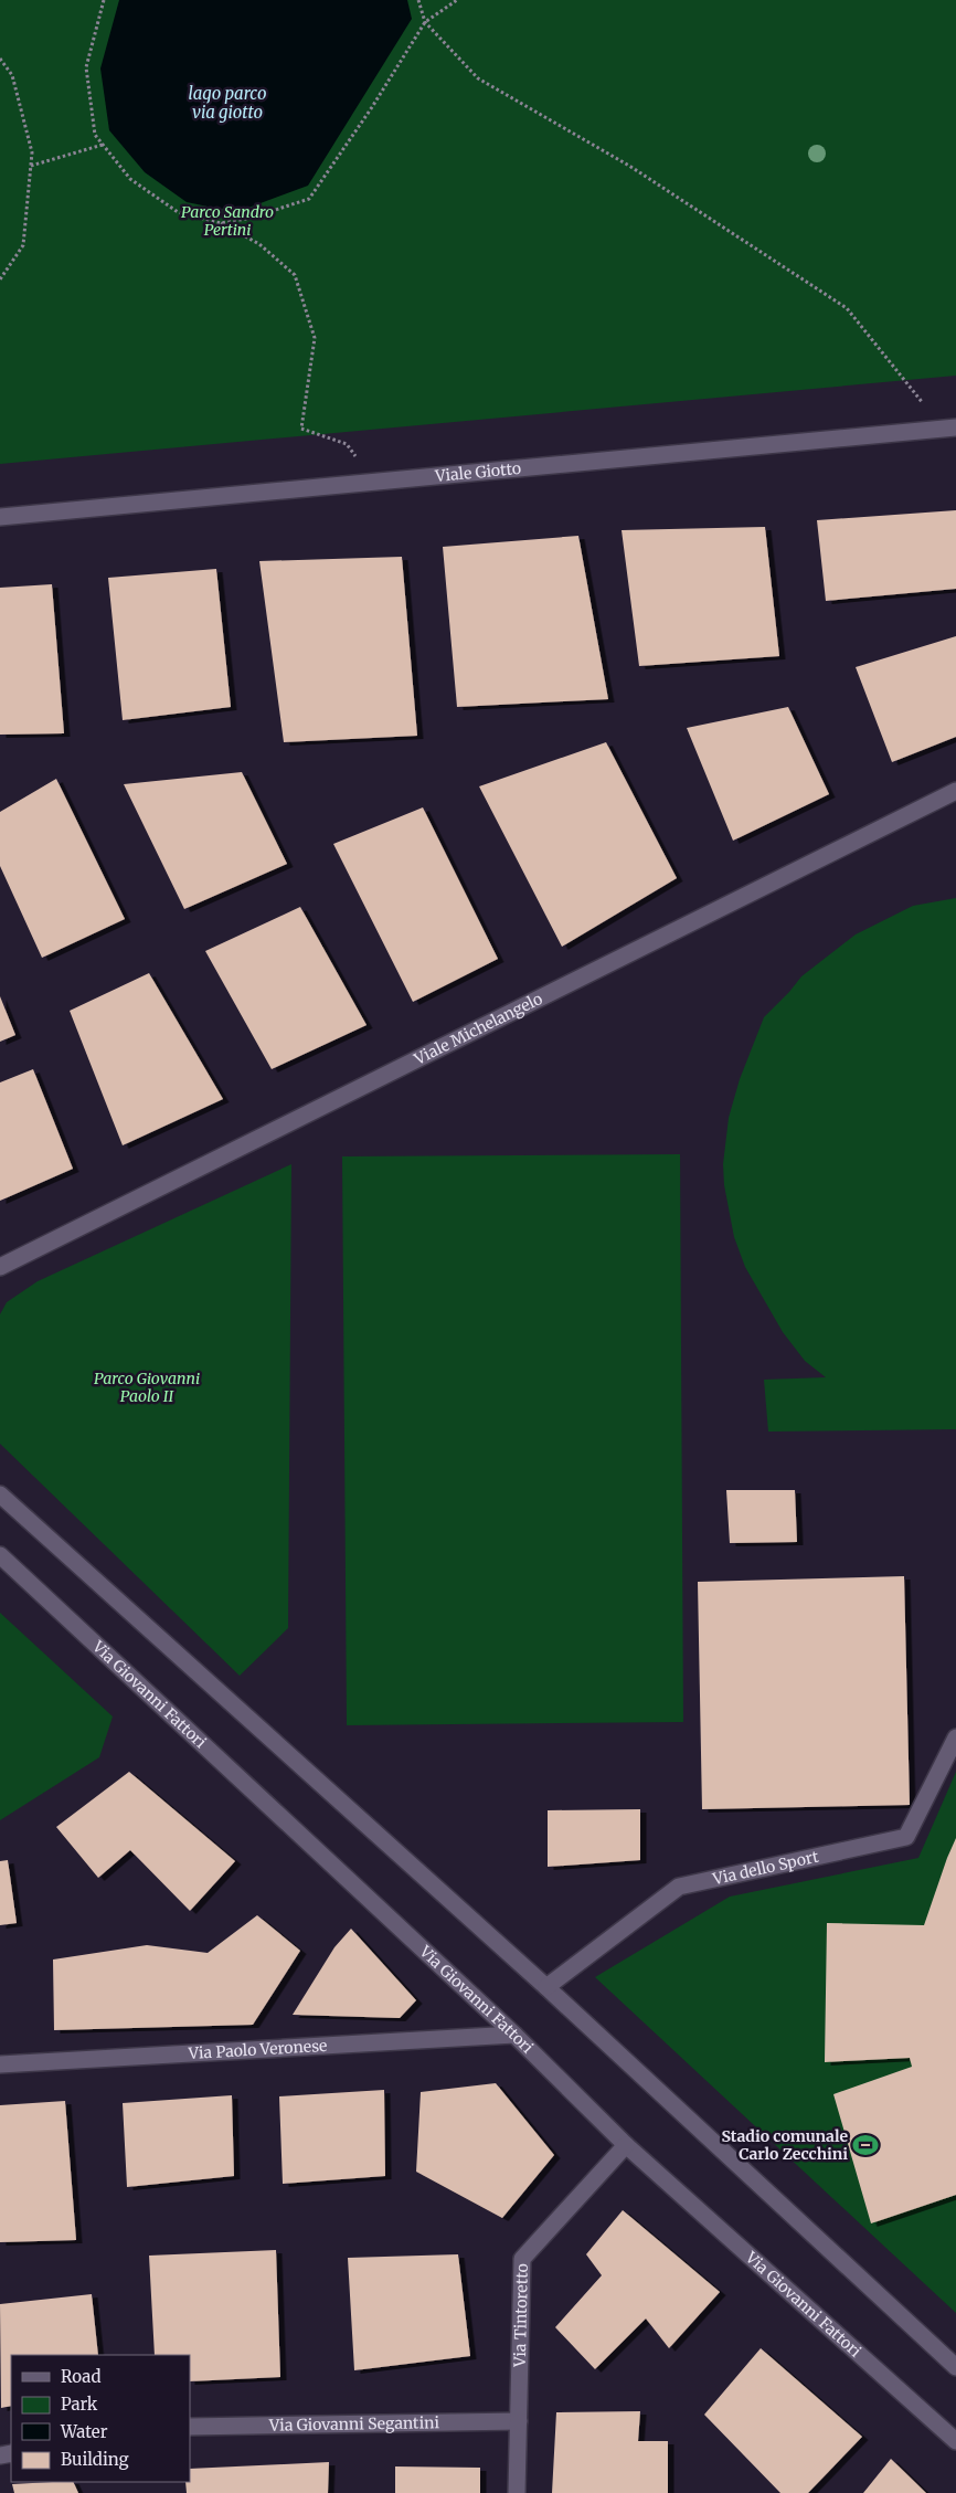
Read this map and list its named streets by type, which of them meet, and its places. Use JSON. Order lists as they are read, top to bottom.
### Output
{
  "streets": {
    "street": [
      "Viale Giotto",
      "Viale Michelangelo",
      "Via Giovanni Fattori",
      "Via dello Sport",
      "Via Paolo Veronese",
      "Via Tintoretto",
      "Via Giovanni Segantini"
    ]
  },
  "crossings": [
    ["Via Giovanni Fattori", "Via Paolo Veronese"],
    ["Via Giovanni Fattori", "Via Tintoretto"],
    ["Via Tintoretto", "Via Giovanni Segantini"]
  ],
  "water": ["lago parco via giotto"],
  "parks": ["Parco Sandro Pertini", "Parco Giovanni Paolo II"],
  "places": {
    "sports": ["Stadio comunale Carlo Zecchini"]
  },
  "legend": [
    "Road",
    "Park",
    "Water",
    "Building"
  ]
}
